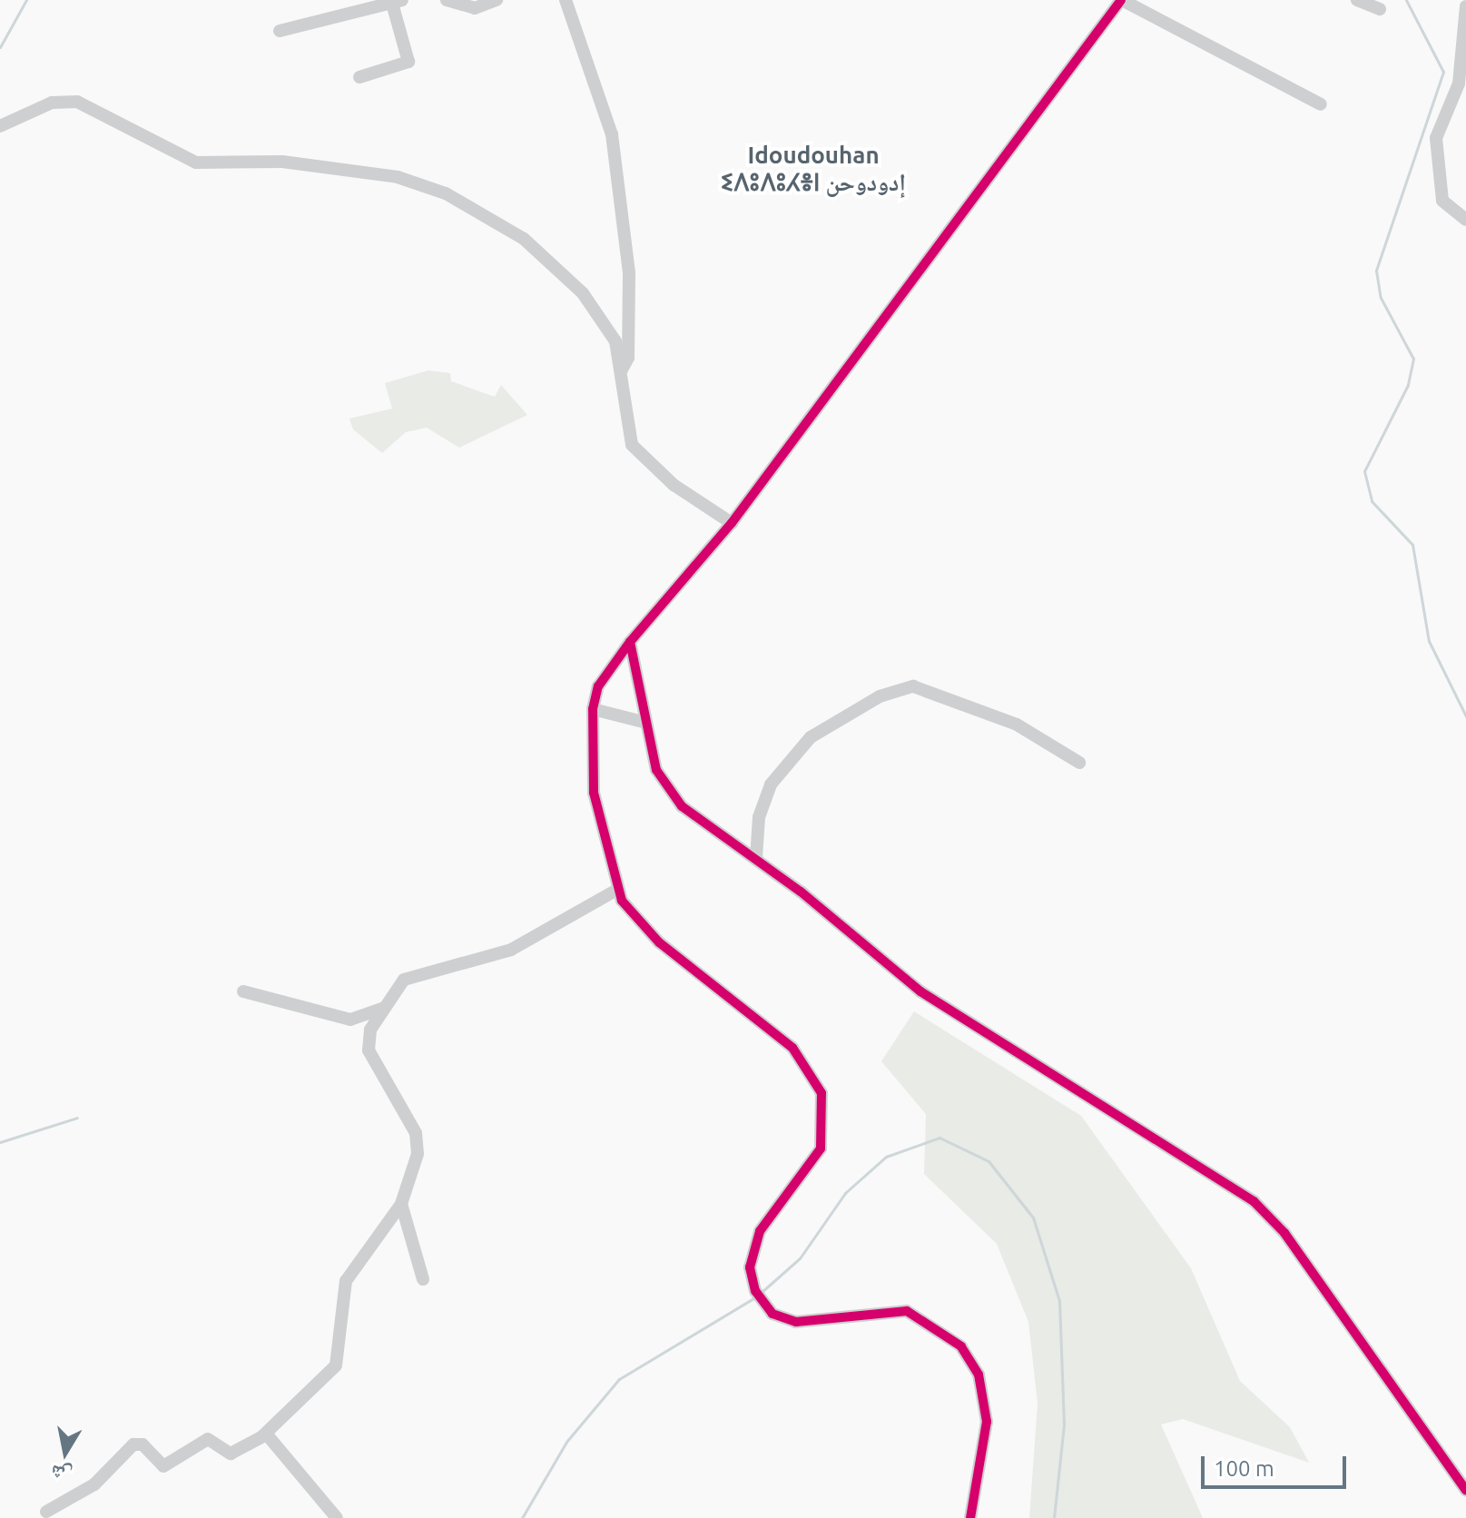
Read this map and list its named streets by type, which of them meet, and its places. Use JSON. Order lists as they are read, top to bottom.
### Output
{
  "districts": ["Idoudouhan ⵉⴷⵓⴷⵓⵃⴻⵏ إدودوحن"],
  "scale_bar": "100 m",
  "north": "bottom"
}
